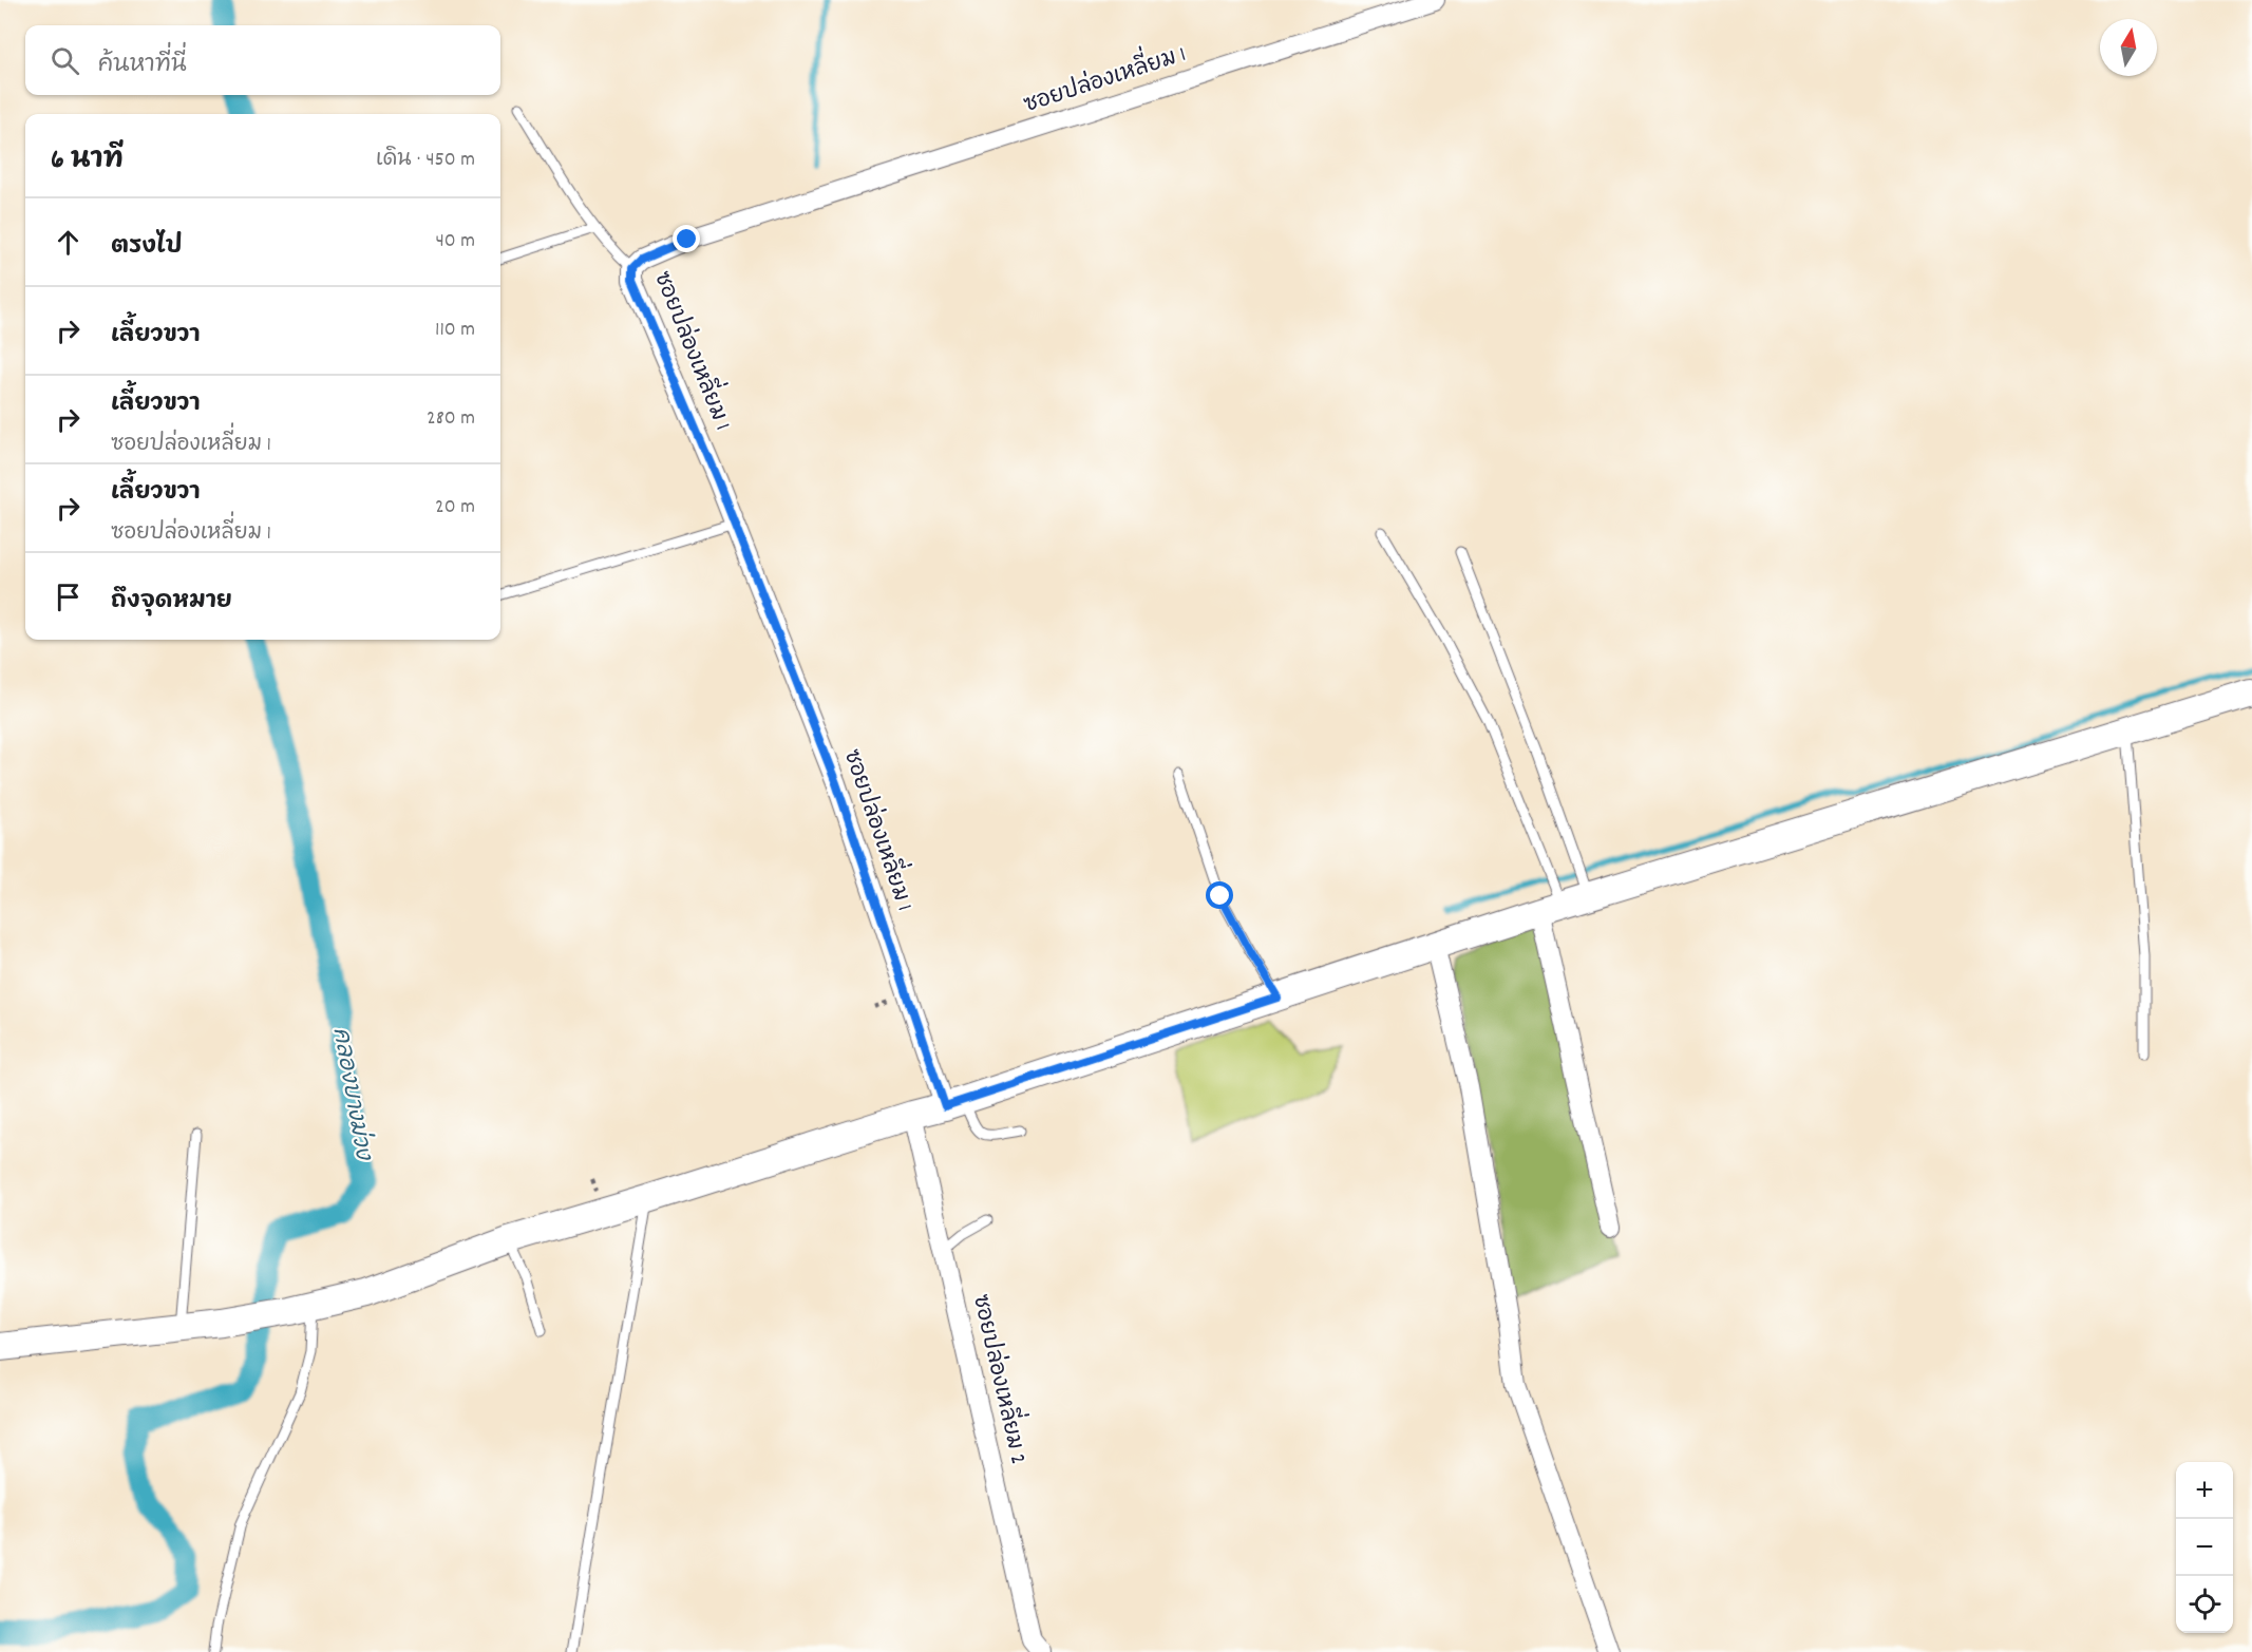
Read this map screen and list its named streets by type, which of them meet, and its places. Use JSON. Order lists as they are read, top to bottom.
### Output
{
  "streets": {
    "street": ["ซอยปล่องเหลี่ยม 1", "ซอยปล่องเหลี่ยม 2"]
  },
  "water": ["คลองบางม่วง"],
  "north": "top",
  "page": {
    "search": "ค้นหาที่นี่",
    "heading": ["6 นาที", "เดิน · 450 m"],
    "list": [
      ["ตรงไป", "40 m"],
      ["เลี้ยวขวา", "110 m"],
      ["เลี้ยวขวา", "ซอยปล่องเหลี่ยม 1", "280 m"],
      ["เลี้ยวขวา", "ซอยปล่องเหลี่ยม 1", "20 m"],
      "ถึงจุดหมาย"
    ],
    "map_buttons": ["+", "−"]
  }
}
